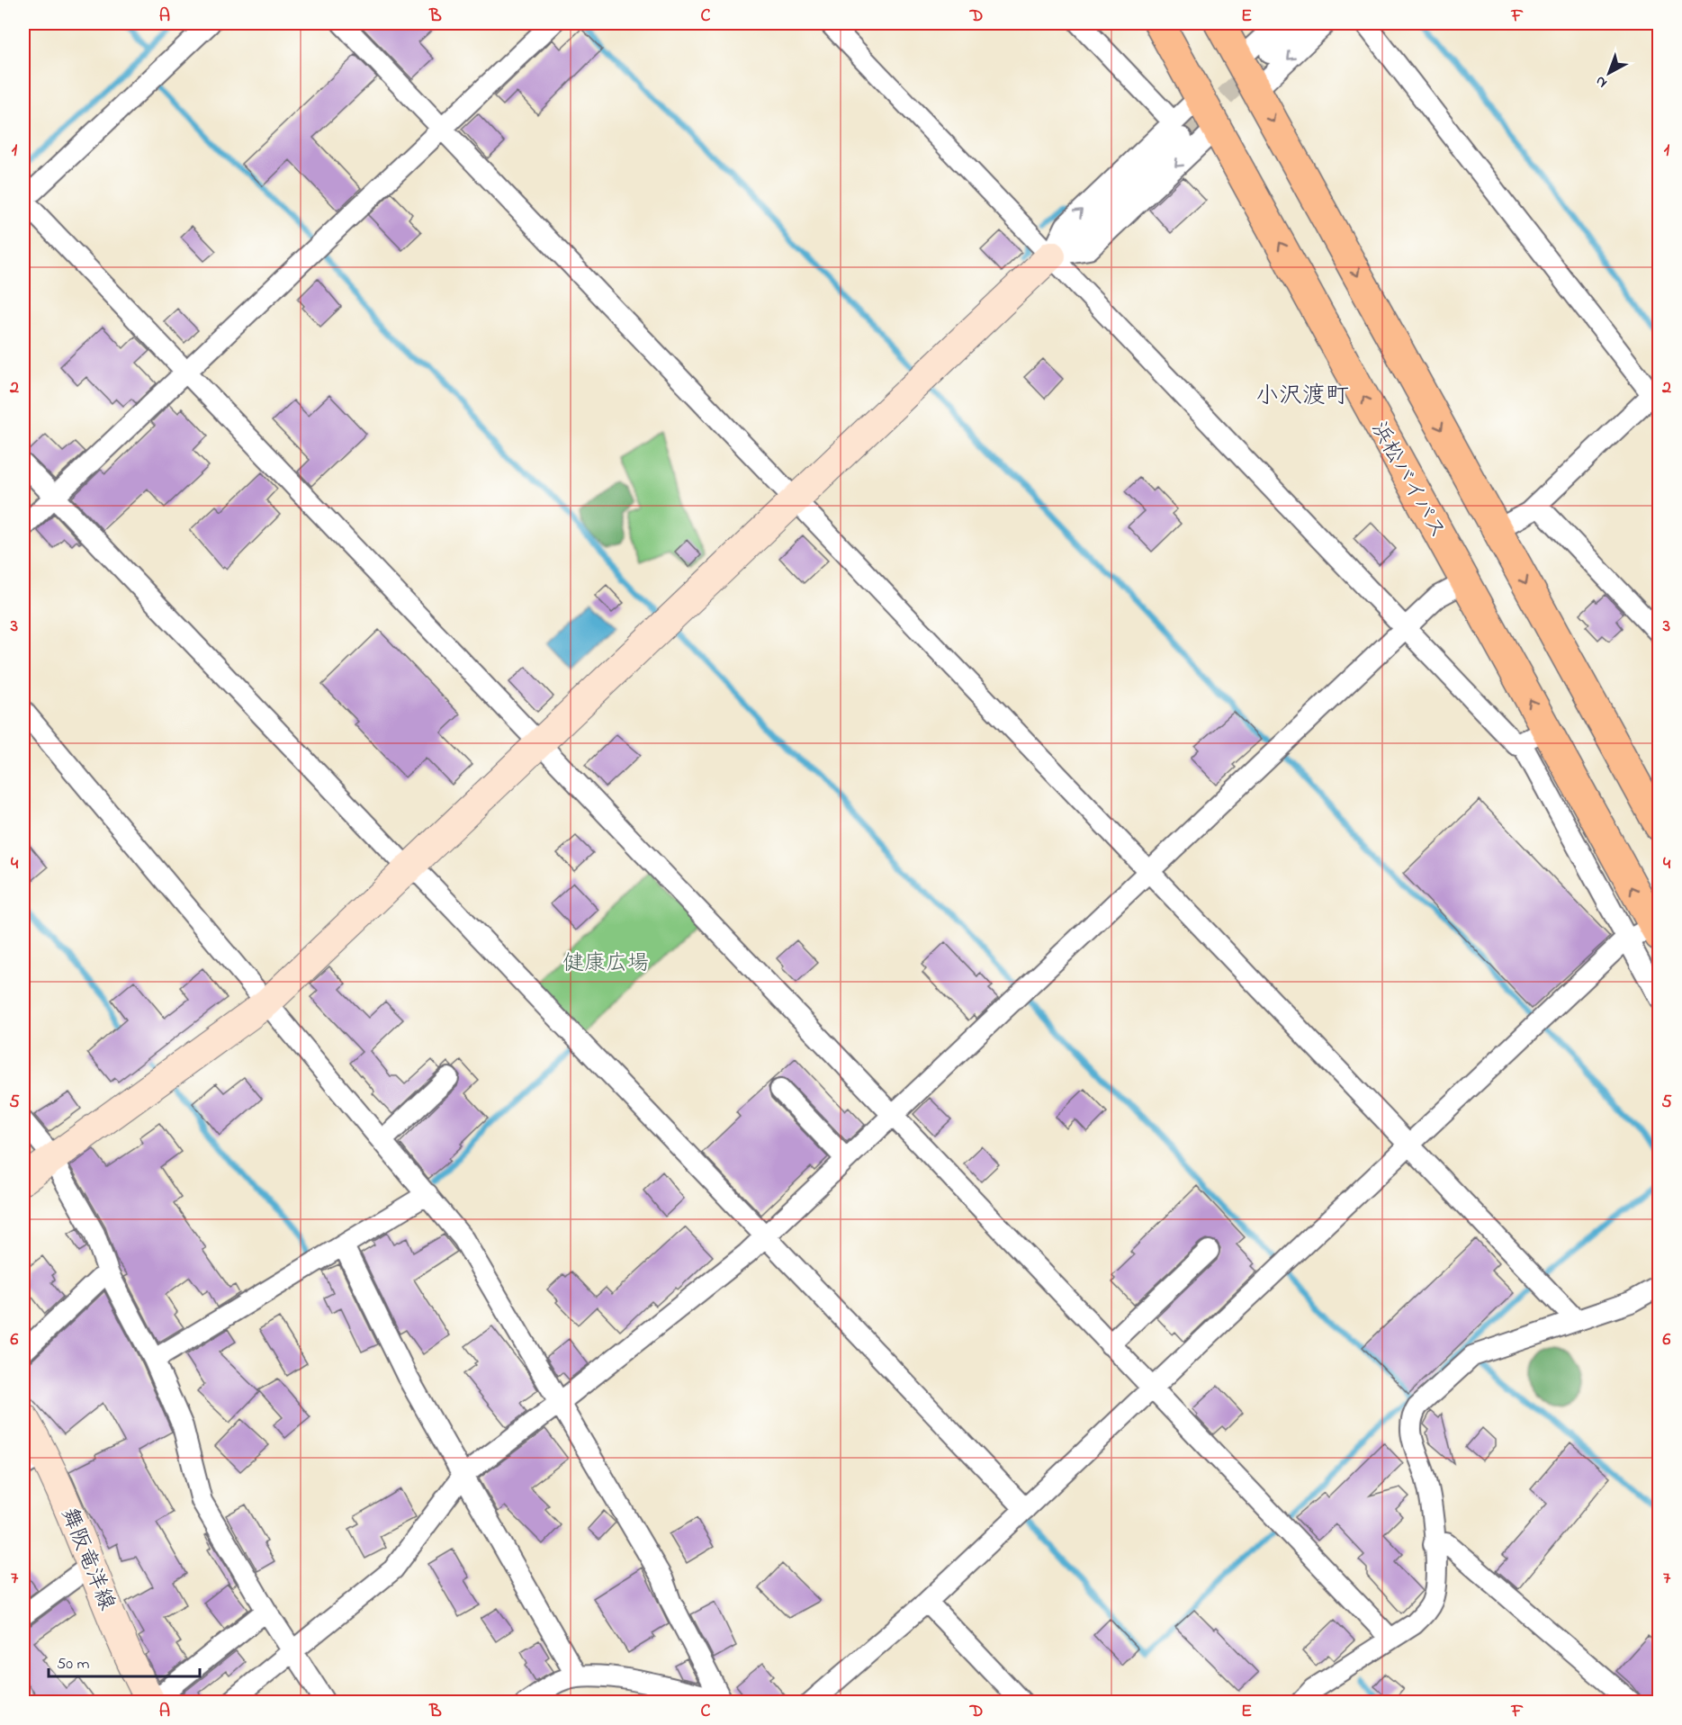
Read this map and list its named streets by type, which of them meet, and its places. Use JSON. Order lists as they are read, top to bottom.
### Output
{
  "streets": {
    "highway": ["浜松バイパス"],
    "street": ["舞阪竜洋線"]
  },
  "districts": ["小沢渡町"],
  "parks": ["健康広場"],
  "scale_bar": "50 m",
  "north": "bottom left",
  "grid": {
    "columns": [
      "A",
      "B",
      "C",
      "D",
      "E",
      "F"
    ],
    "rows": [
      "1",
      "2",
      "3",
      "4",
      "5",
      "6",
      "7"
    ]
  }
}
